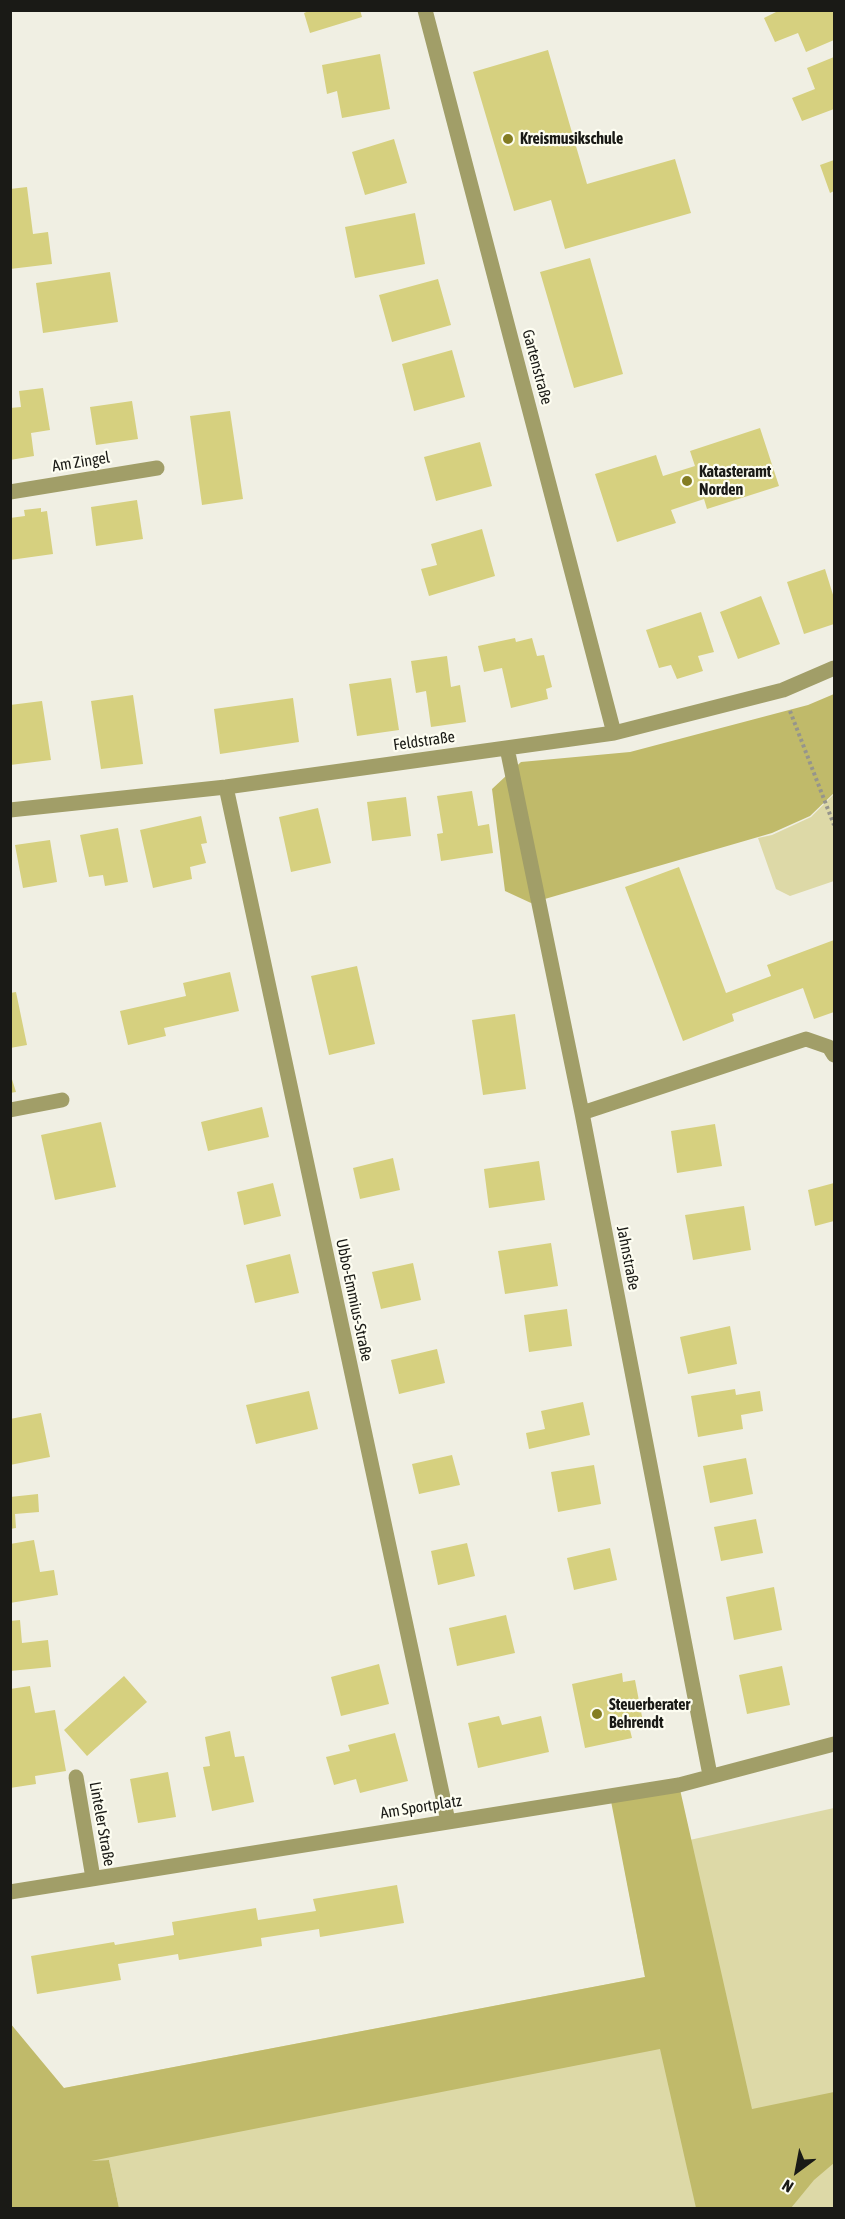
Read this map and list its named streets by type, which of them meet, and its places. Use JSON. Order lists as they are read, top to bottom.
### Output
{
  "streets": {
    "street": [
      "Gartenstraße",
      "Am Zingel",
      "Feldstraße",
      "Jahnstraße",
      "Ubbo-Emmius-Straße",
      "Am Sportplatz",
      "Linteler Straße"
    ]
  },
  "crossings": [
    ["Gartenstraße", "Feldstraße"],
    ["Feldstraße", "Jahnstraße"],
    ["Feldstraße", "Ubbo-Emmius-Straße"],
    ["Jahnstraße", "Am Sportplatz"],
    ["Ubbo-Emmius-Straße", "Am Sportplatz"],
    ["Am Sportplatz", "Linteler Straße"]
  ],
  "places": ["Kreismusikschule", "Katasteramt Norden", "Steuerberater Behrendt"],
  "north": "bottom left"
}
